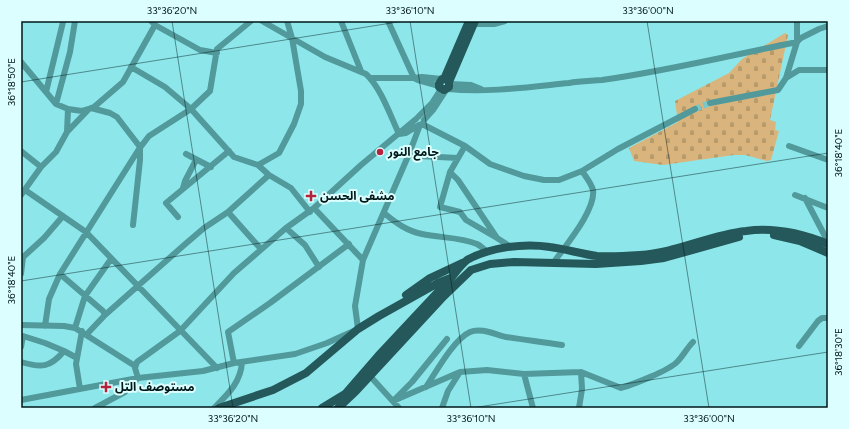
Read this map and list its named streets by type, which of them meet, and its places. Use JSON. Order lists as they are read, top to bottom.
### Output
{
  "places": {
    "other": ["جامع النور"],
    "health": ["مشفى الحسن", "مستوصف التل"]
  },
  "coordinates": [
    "33°36'20\"N",
    "33°36'10\"N",
    "33°36'00\"N",
    "36°18'50\"E",
    "36°18'40\"E",
    "36°18'30\"E"
  ]
}
